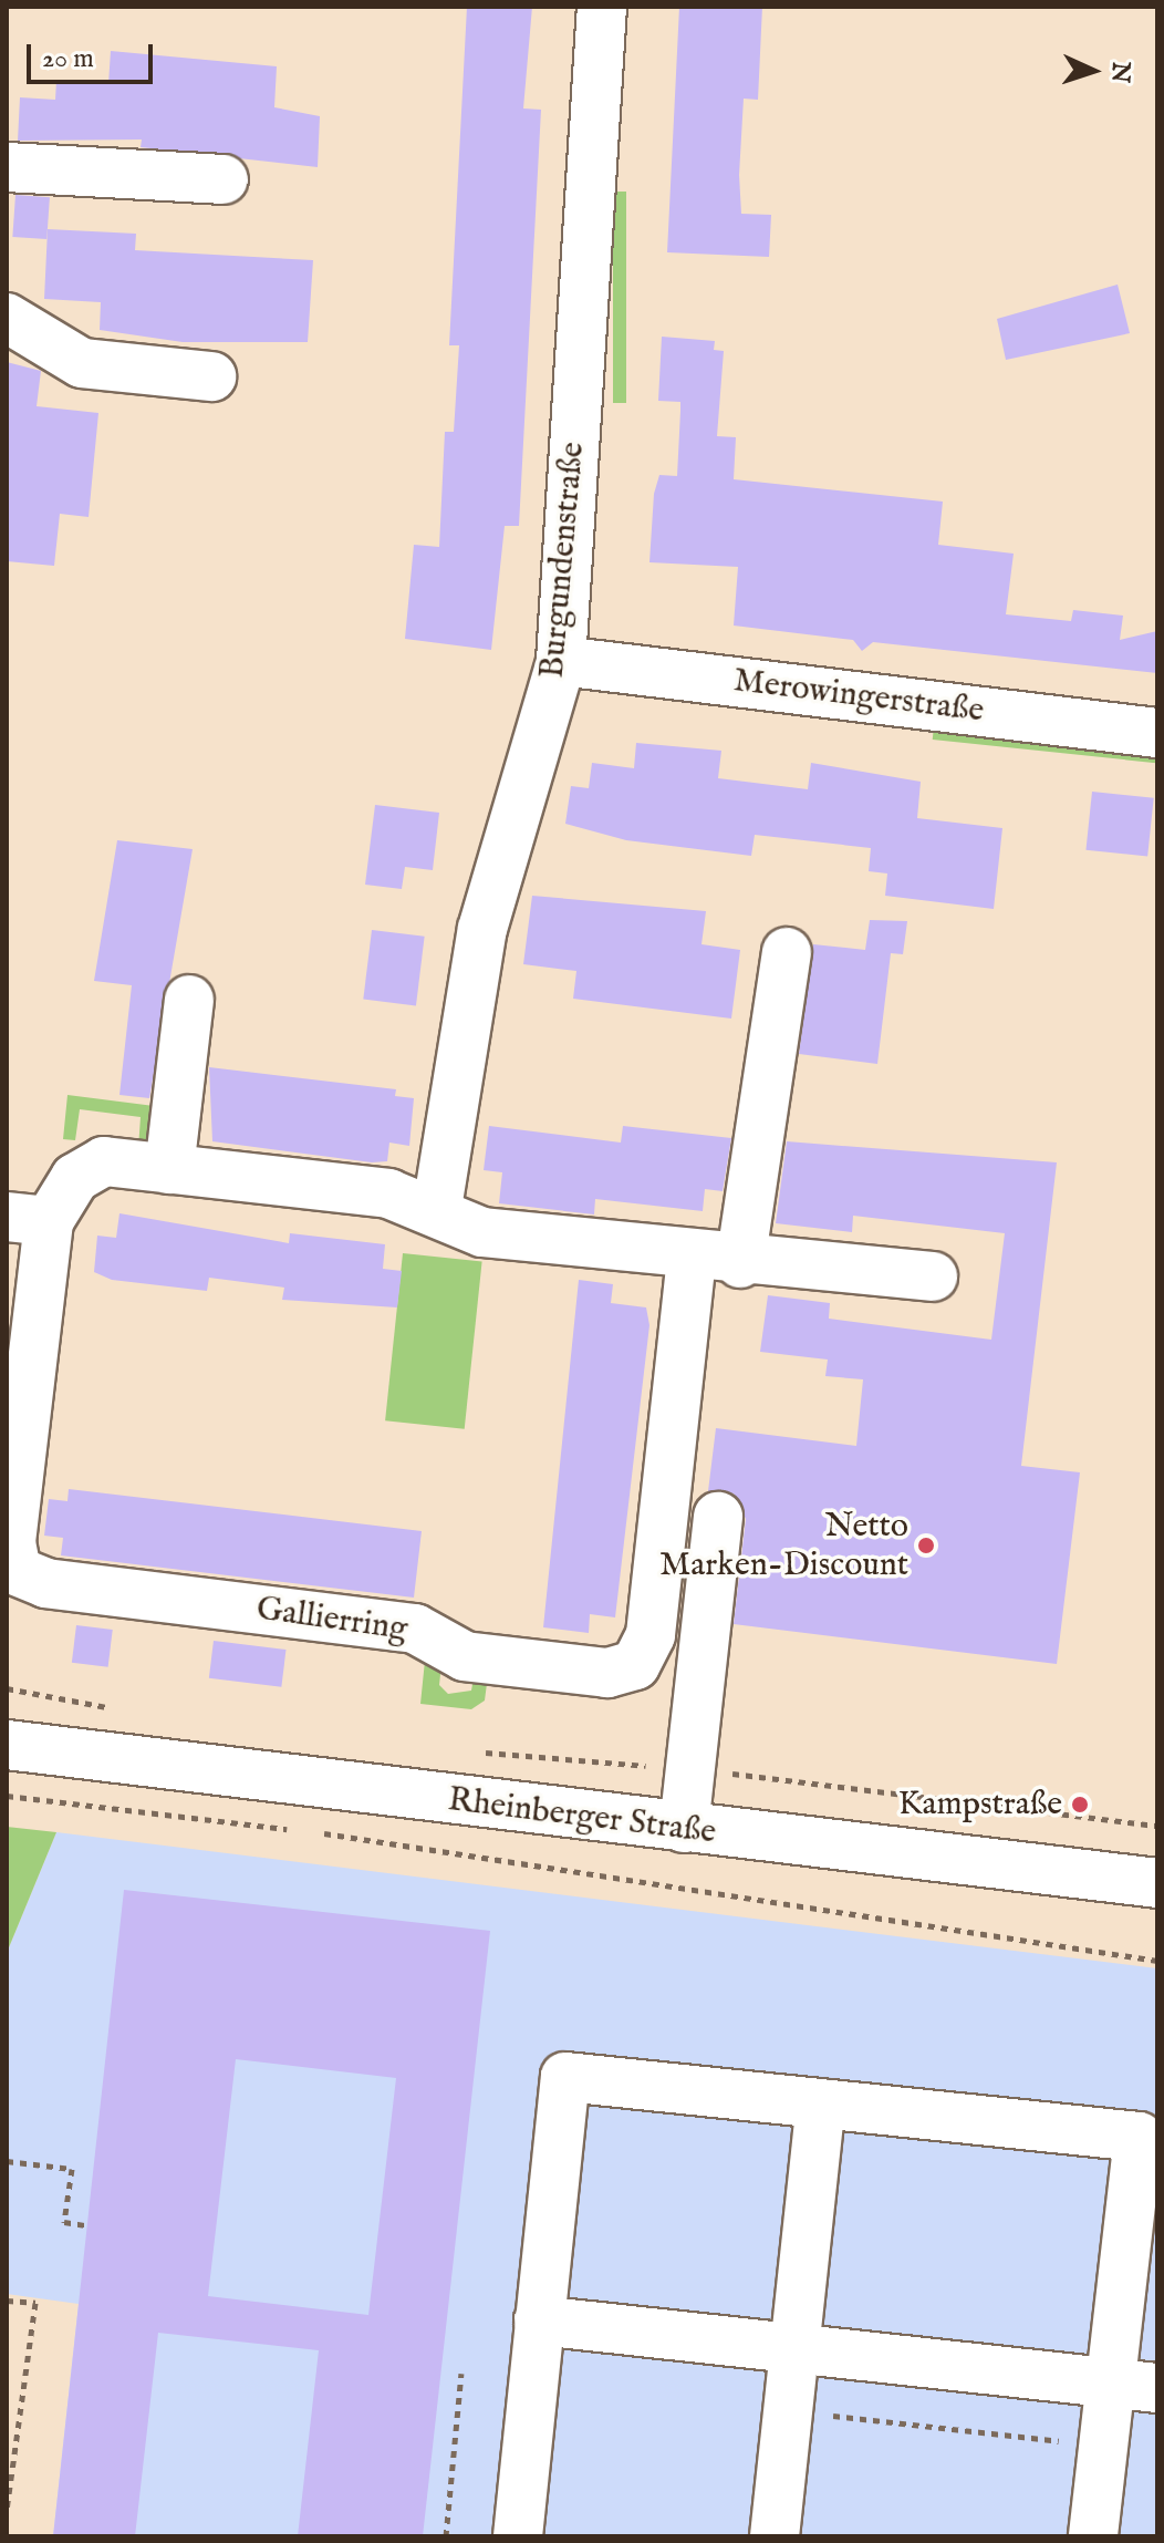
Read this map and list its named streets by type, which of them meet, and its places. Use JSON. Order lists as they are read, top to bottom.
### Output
{
  "streets": {
    "street": [
      "Burgundenstraße",
      "Merowingerstraße",
      "Gallierring",
      "Rheinberger Straße"
    ]
  },
  "crossings": [
    ["Burgundenstraße", "Merowingerstraße"],
    ["Burgundenstraße", "Gallierring"]
  ],
  "places": ["Netto Marken-Discount", "Kampstraße"],
  "scale_bar": "20 m",
  "north": "right"
}
